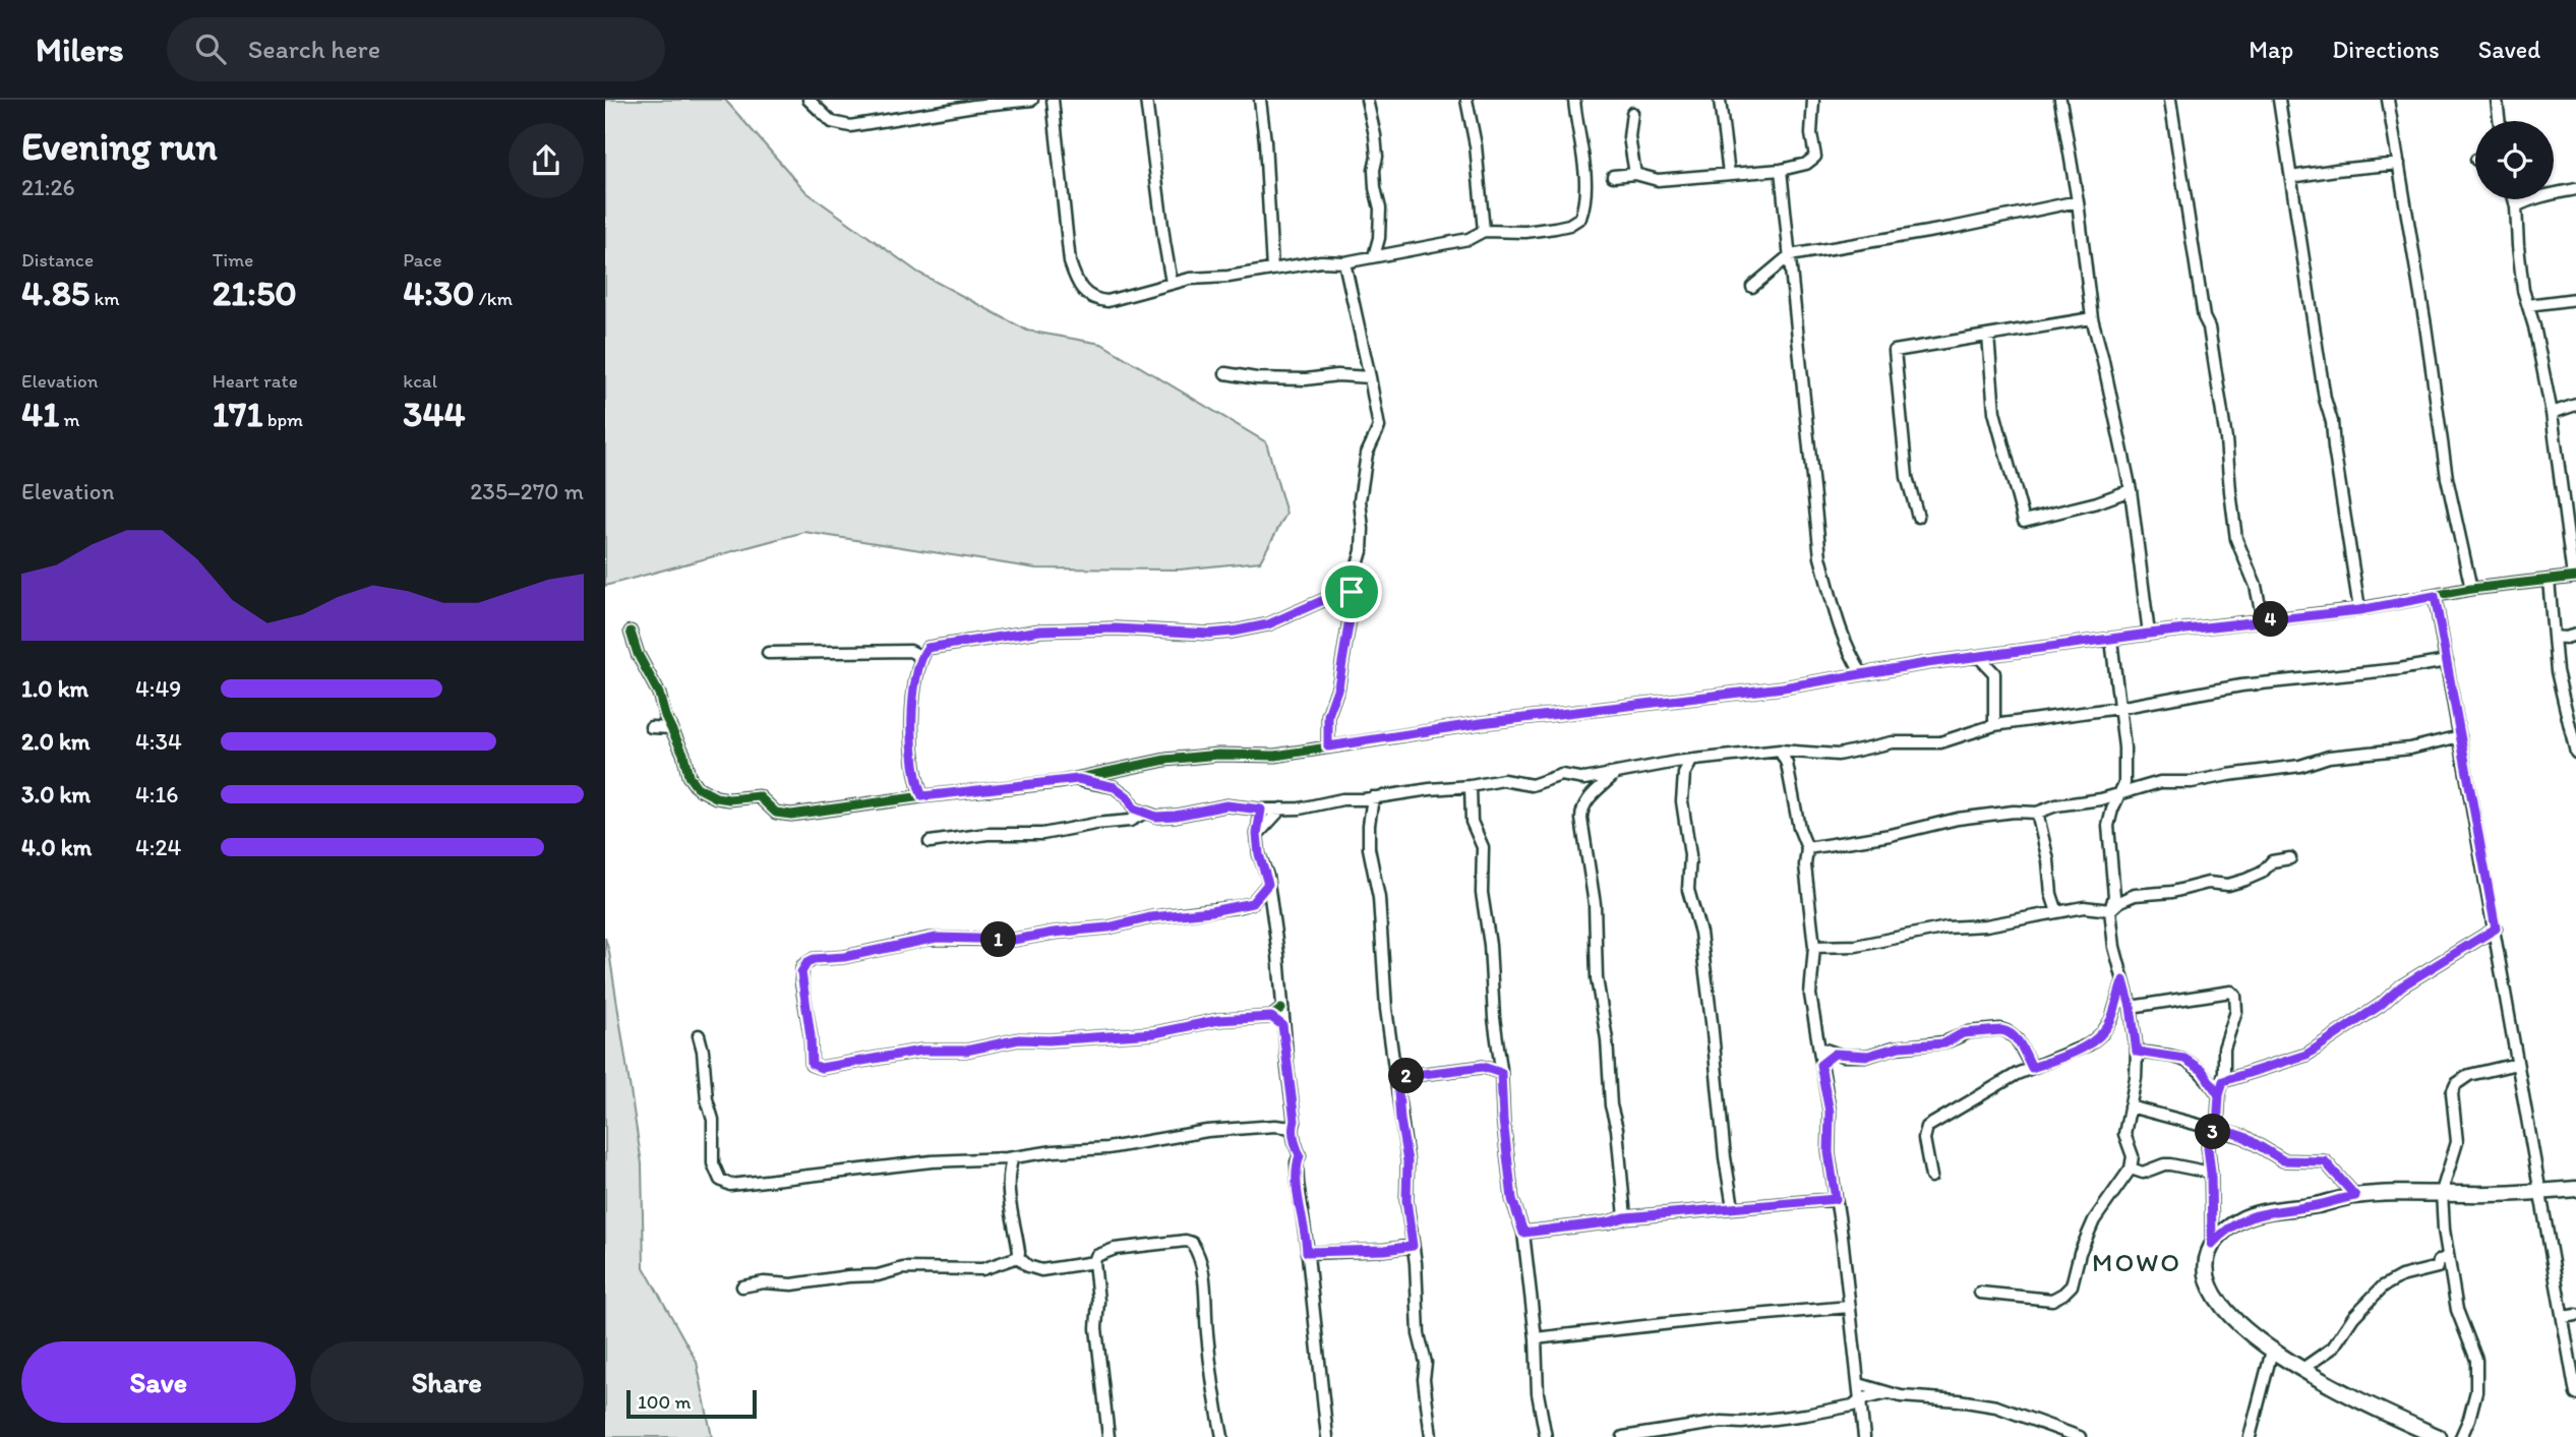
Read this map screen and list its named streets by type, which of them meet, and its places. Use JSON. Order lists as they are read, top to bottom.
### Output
{
  "districts": ["MOWO"],
  "scale_bar": "100 m",
  "page": {
    "header": "Milers",
    "search": "Search here",
    "nav": ["Map", "Directions", "Saved"],
    "heading": ["Evening run", "21:26"],
    "stats": [
      ["Distance", "4.85 km"],
      ["Time", "21:50"],
      ["Pace", "4:30 /km"],
      ["Elevation", "41 m"],
      ["Heart rate", "171 bpm"],
      ["kcal", "344"]
    ],
    "chart": ["Elevation", "235–270 m"],
    "pins": [
      "4",
      "1",
      "2",
      "3"
    ],
    "list": [
      {
        "name": "1.0 km",
        "note": "4:49"
      },
      {
        "name": "2.0 km",
        "note": "4:34"
      },
      {
        "name": "3.0 km",
        "note": "4:16"
      },
      {
        "name": "4.0 km",
        "note": "4:24"
      }
    ],
    "buttons": ["Save", "Share"],
    "scale": "100 m"
  }
}
